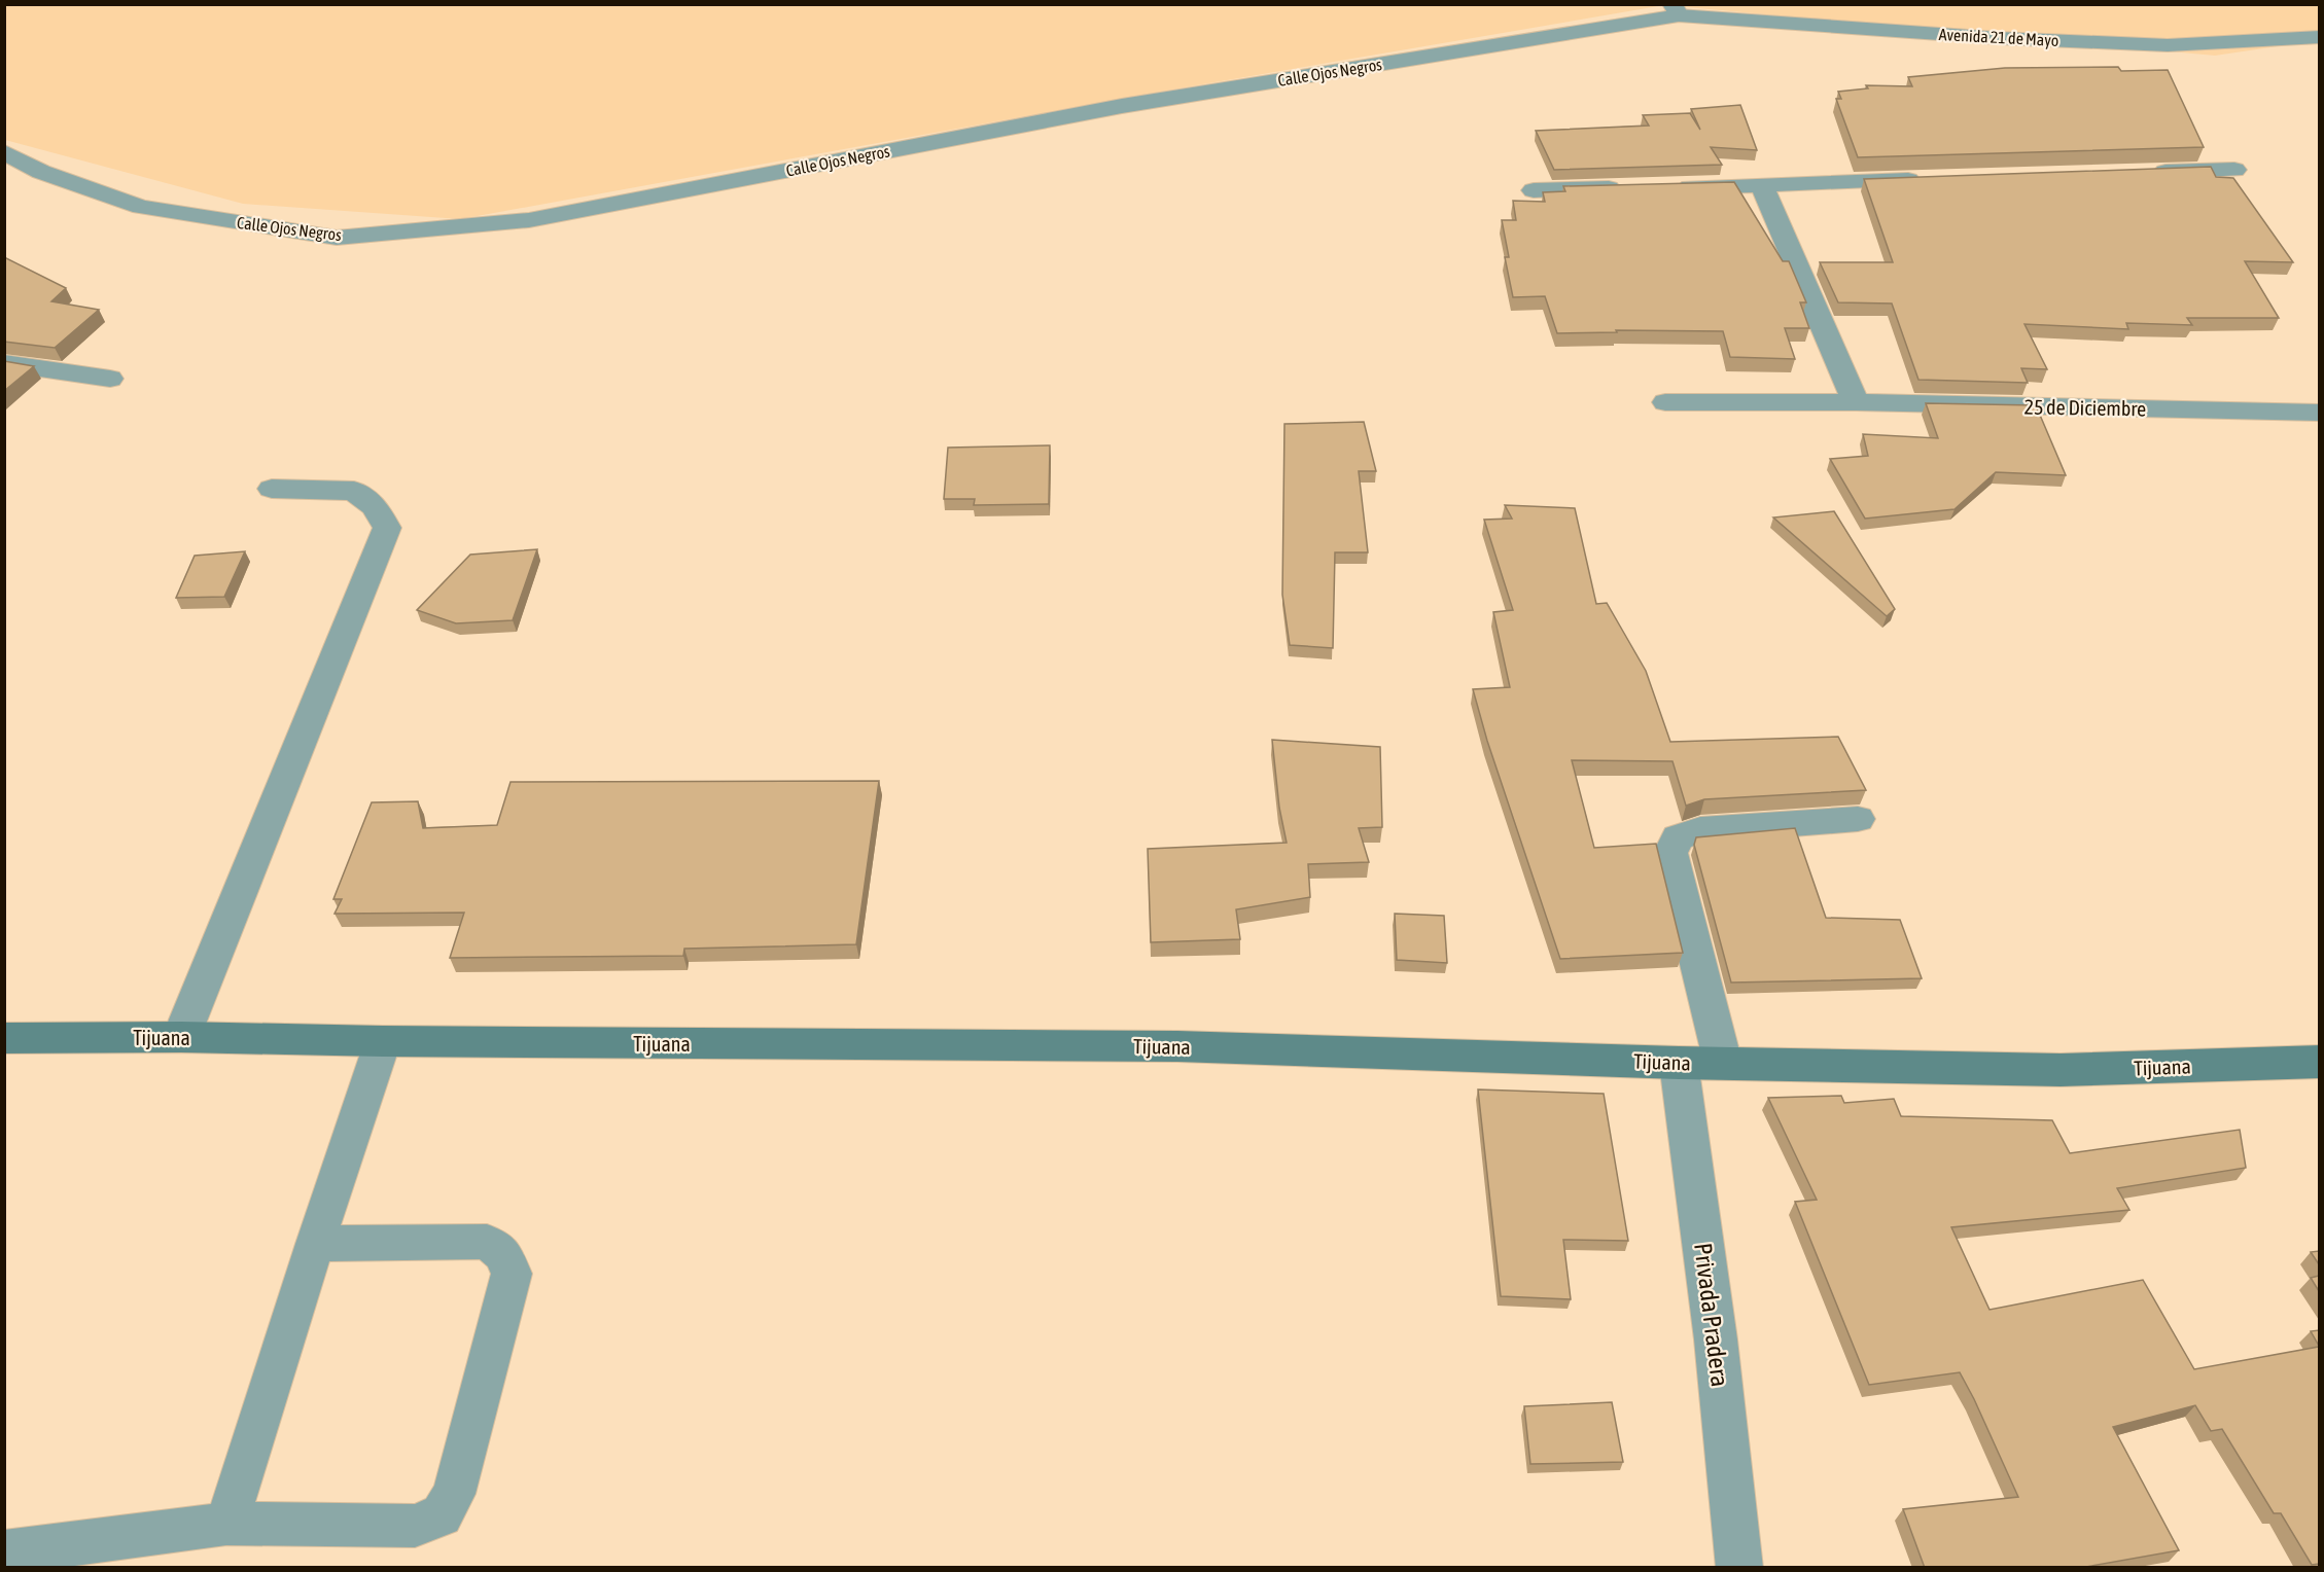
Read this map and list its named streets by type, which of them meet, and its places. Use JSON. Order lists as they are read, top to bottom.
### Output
{
  "streets": {
    "main road": ["Tijuana"],
    "street": [
      "Avenida 21 de Mayo",
      "Calle Ojos Negros",
      "25 de Diciembre",
      "Privada Pradera"
    ]
  },
  "crossings": [
    ["Avenida 21 de Mayo", "Calle Ojos Negros"],
    ["Tijuana", "Privada Pradera"]
  ]
}
